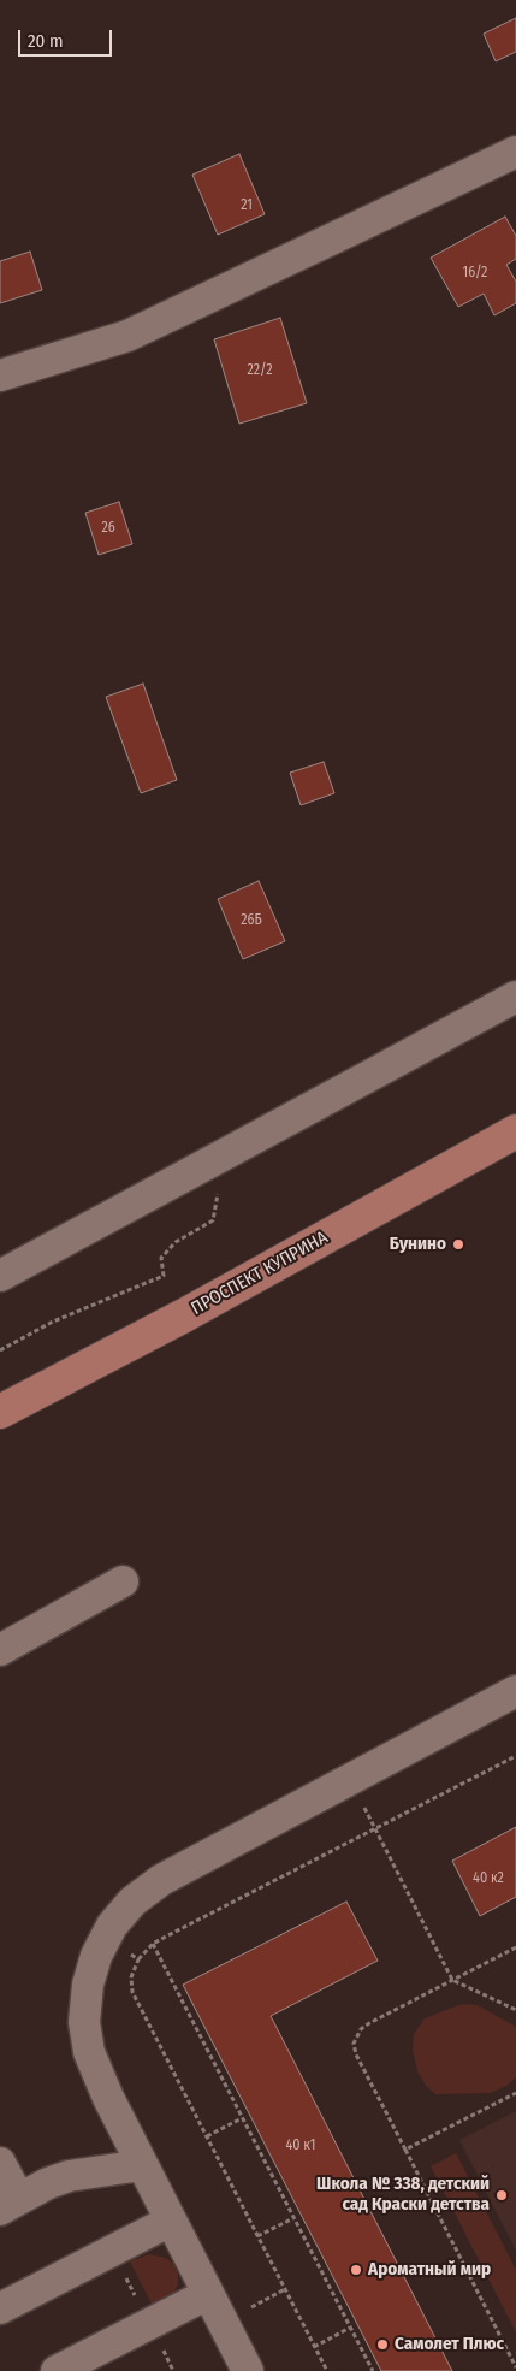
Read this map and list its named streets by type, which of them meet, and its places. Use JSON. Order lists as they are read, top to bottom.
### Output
{
  "streets": {
    "main road": ["ПРОСПЕКТ КУПРИНА"]
  },
  "places": [
    "Бунино",
    "Школа № 338, детский сад Краски детства",
    "Ароматный мир",
    "Самолет Плюс"
  ],
  "house_numbers": [
    "21",
    "16/2",
    "22/2",
    "26",
    "26Б",
    "40 к2",
    "40 к1"
  ],
  "scale_bar": "20 m"
}
